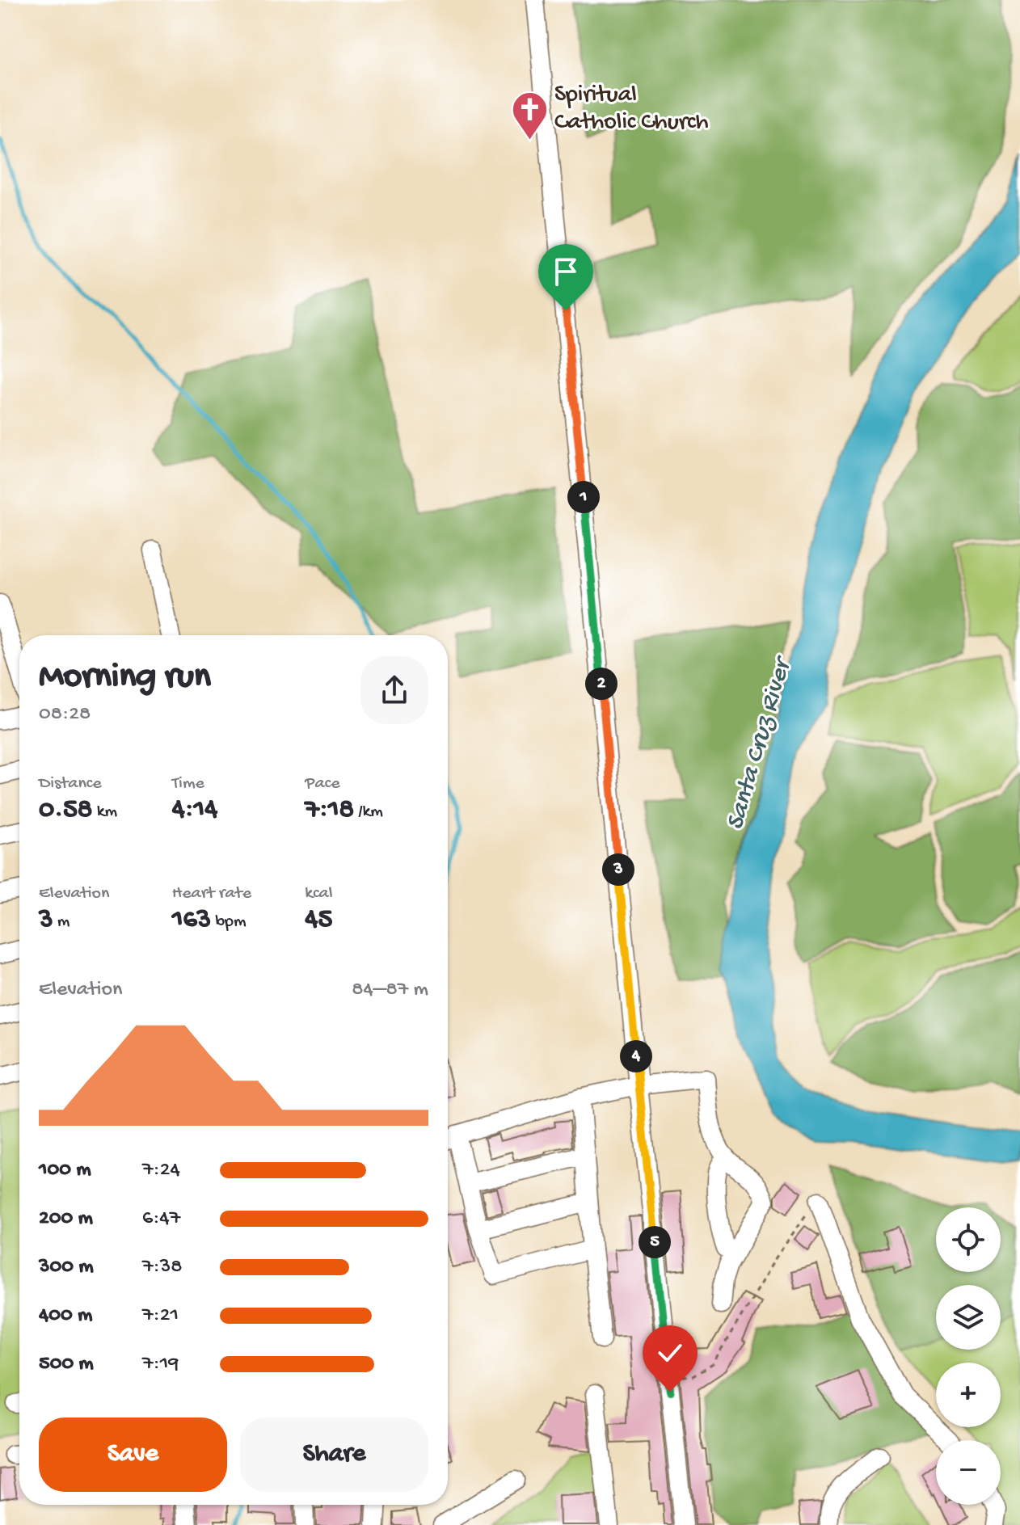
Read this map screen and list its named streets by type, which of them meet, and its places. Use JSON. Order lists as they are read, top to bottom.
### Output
{
  "water": ["Santa Cruz River"],
  "places": {
    "church": ["Spiritual Catholic Church"]
  },
  "page": {
    "pins": [
      "1",
      "2",
      "3",
      "4",
      "5"
    ],
    "heading": ["Morning run", "08:28"],
    "stats": [
      ["Distance", "0.58 km"],
      ["Time", "4:14"],
      ["Pace", "7:18 /km"],
      ["Elevation", "3 m"],
      ["Heart rate", "163 bpm"],
      ["kcal", "45"]
    ],
    "chart": ["Elevation", "84–87 m"],
    "list": [
      {
        "name": "100 m",
        "note": "7:24"
      },
      {
        "name": "200 m",
        "note": "6:47"
      },
      {
        "name": "300 m",
        "note": "7:38"
      },
      {
        "name": "400 m",
        "note": "7:21"
      },
      {
        "name": "500 m",
        "note": "7:19"
      }
    ],
    "map_buttons": ["+", "−"],
    "buttons": ["Save", "Share"]
  }
}
